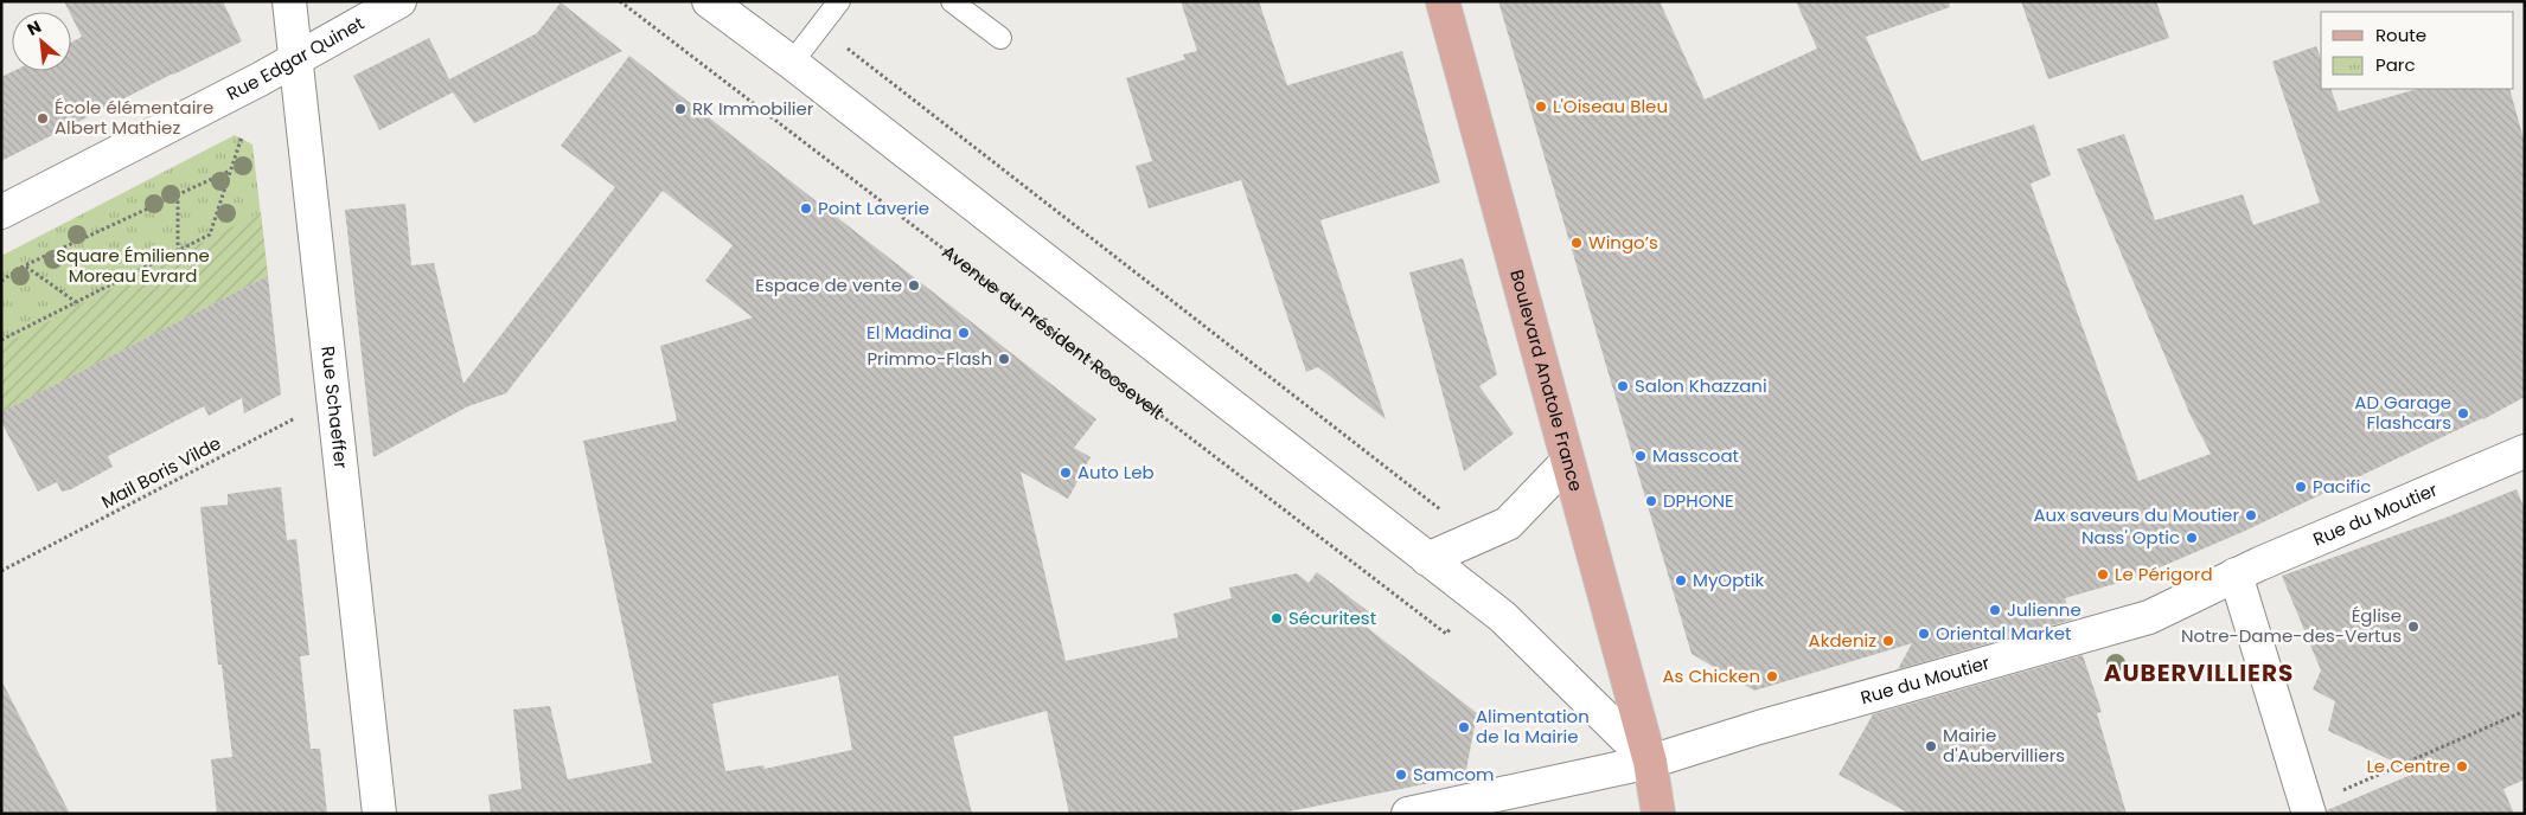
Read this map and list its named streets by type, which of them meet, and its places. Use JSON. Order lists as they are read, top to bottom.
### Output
{
  "streets": {
    "main road": ["Boulevard Anatole France"],
    "street": ["Rue Edgar Quinet", "Rue Schaeffer", "Rue du Moutier"],
    "path": ["Avenue du Président Roosevelt", "Mail Boris Vilde"]
  },
  "crossings": [
    ["Rue Edgar Quinet", "Rue Schaeffer"],
    ["Boulevard Anatole France", "Rue du Moutier"],
    ["Rue Schaeffer", "Mail Boris Vilde"]
  ],
  "districts": ["AUBERVILLIERS"],
  "parks": ["Square Émilienne Moreau Evrard"],
  "places": [
    "L'Oiseau Bleu",
    "RK Immobilier",
    "École élémentaire Albert Mathiez",
    "Point Laverie",
    "Wingo’s",
    "Espace de vente",
    "El Madina",
    "Primmo-Flash",
    "Salon Khazzani",
    "AD Garage Flashcars",
    "Masscoat",
    "Auto Leb",
    "Pacific",
    "DPHONE",
    "Aux saveurs du Moutier",
    "Nass' Optic",
    "Le Périgord",
    "MyOptik",
    "Julienne",
    "Sécuritest",
    "Église Notre-Dame-des-Vertus",
    "Oriental Market",
    "Akdeniz",
    "As Chicken",
    "Alimentation de la Mairie",
    "Mairie d'Aubervilliers",
    "Le Centre",
    "Samcom"
  ],
  "legend": ["Route", "Parc"],
  "north": "top left"
}
